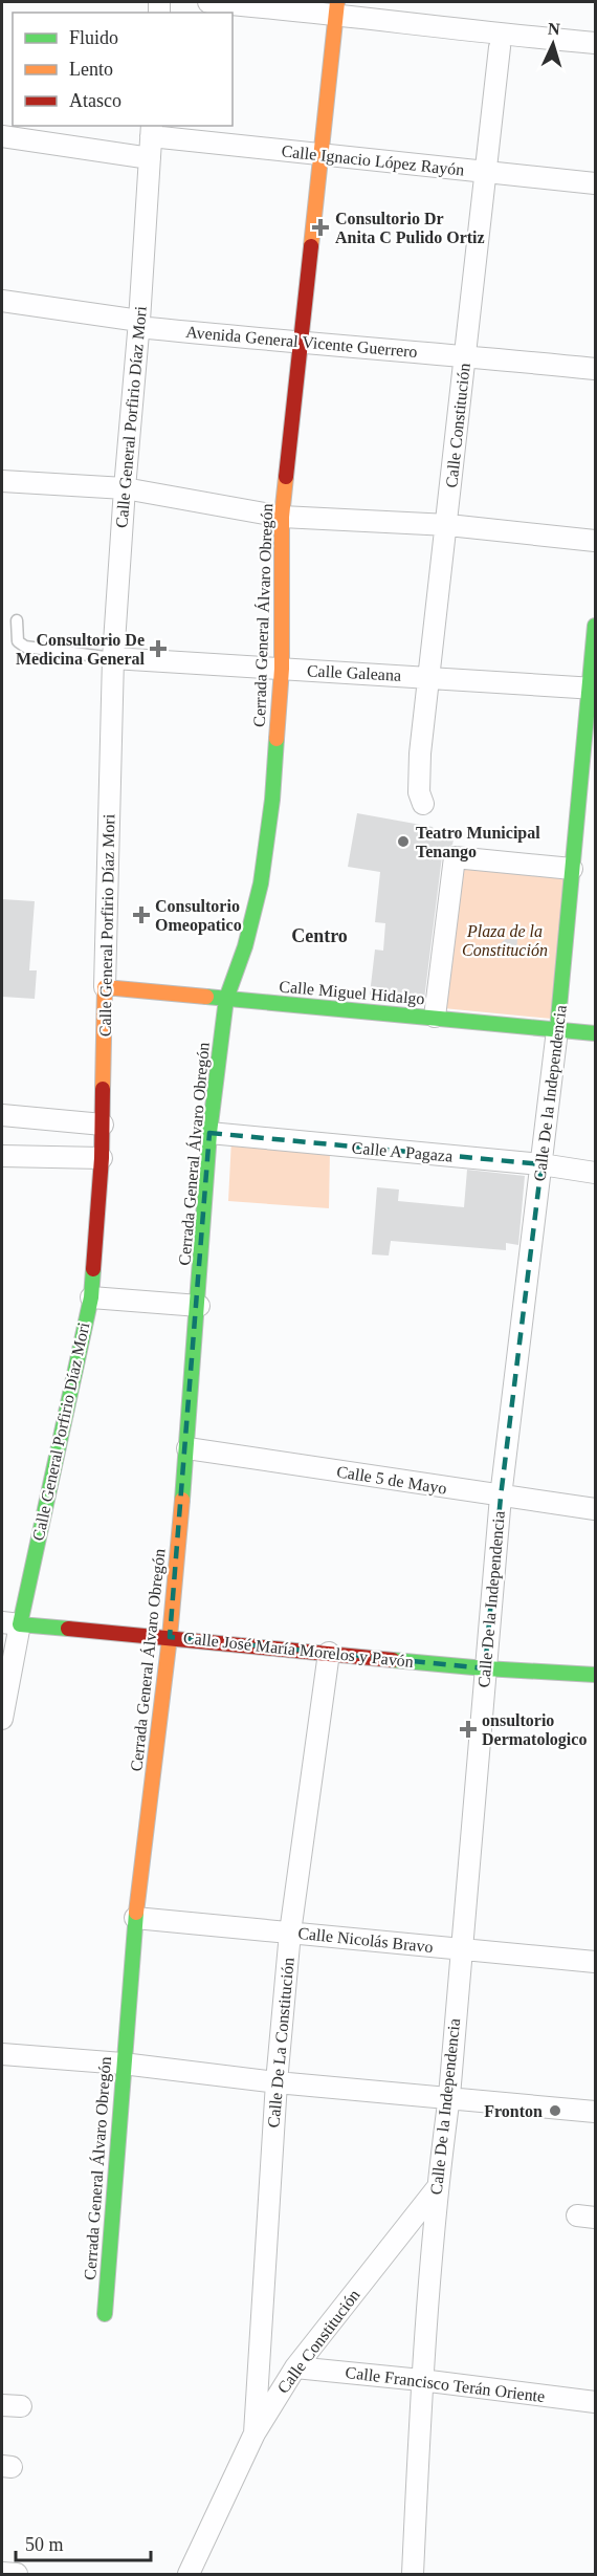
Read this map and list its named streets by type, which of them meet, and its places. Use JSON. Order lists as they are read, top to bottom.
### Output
{
  "streets": {
    "street": [
      "Calle Ignacio López Rayón",
      "Avenida General Vicente Guerrero",
      "Calle General Porfirio Díaz Mori",
      "Calle Constitución",
      "Cerrada General Álvaro Obregón",
      "Calle Galeana",
      "Calle Miguel Hidalgo",
      "Calle De la Independencia",
      "Calle A Pagaza",
      "Calle 5 de Mayo",
      "Calle José María Morelos y Pavón",
      "Calle Nicolás Bravo",
      "Calle De La Constitución",
      "Calle Francisco Terán Oriente"
    ]
  },
  "crossings": [
    ["Calle Ignacio López Rayón", "Calle General Porfirio Díaz Mori"],
    ["Calle Ignacio López Rayón", "Calle Constitución"],
    ["Calle Ignacio López Rayón", "Cerrada General Álvaro Obregón"],
    ["Avenida General Vicente Guerrero", "Calle General Porfirio Díaz Mori"],
    ["Avenida General Vicente Guerrero", "Calle Constitución"],
    ["Avenida General Vicente Guerrero", "Cerrada General Álvaro Obregón"],
    ["Calle General Porfirio Díaz Mori", "Calle Galeana"],
    ["Calle General Porfirio Díaz Mori", "Calle Miguel Hidalgo"],
    ["Calle General Porfirio Díaz Mori", "Calle José María Morelos y Pavón"],
    ["Calle Constitución", "Calle Galeana"],
    ["Calle Constitución", "Calle De la Independencia"],
    ["Calle Constitución", "Calle De La Constitución"],
    ["Calle Constitución", "Calle Francisco Terán Oriente"],
    ["Cerrada General Álvaro Obregón", "Calle Galeana"],
    ["Cerrada General Álvaro Obregón", "Calle Miguel Hidalgo"],
    ["Cerrada General Álvaro Obregón", "Calle A Pagaza"],
    ["Cerrada General Álvaro Obregón", "Calle 5 de Mayo"],
    ["Cerrada General Álvaro Obregón", "Calle José María Morelos y Pavón"],
    ["Cerrada General Álvaro Obregón", "Calle Nicolás Bravo"],
    ["Calle Galeana", "Calle De la Independencia"],
    ["Calle Miguel Hidalgo", "Calle De la Independencia"],
    ["Calle De la Independencia", "Calle A Pagaza"],
    ["Calle De la Independencia", "Calle 5 de Mayo"],
    ["Calle De la Independencia", "Calle José María Morelos y Pavón"],
    ["Calle De la Independencia", "Calle Nicolás Bravo"],
    ["Calle De la Independencia", "Calle Francisco Terán Oriente"],
    ["Calle José María Morelos y Pavón", "Calle De La Constitución"],
    ["Calle Nicolás Bravo", "Calle De La Constitución"]
  ],
  "districts": ["Centro"],
  "parks": ["Plaza de la Constitución"],
  "places": {
    "health": [
      "Consultorio Dr Anita C Pulido Ortiz",
      "Consultorio De Medicina General",
      "Consultorio Omeopatico",
      "onsultorio Dermatologico"
    ],
    "other": ["Teatro Municipal Tenango", "Fronton"]
  },
  "legend": ["Fluido", "Lento", "Atasco"],
  "scale_bar": "50 m",
  "north": "top"
}
